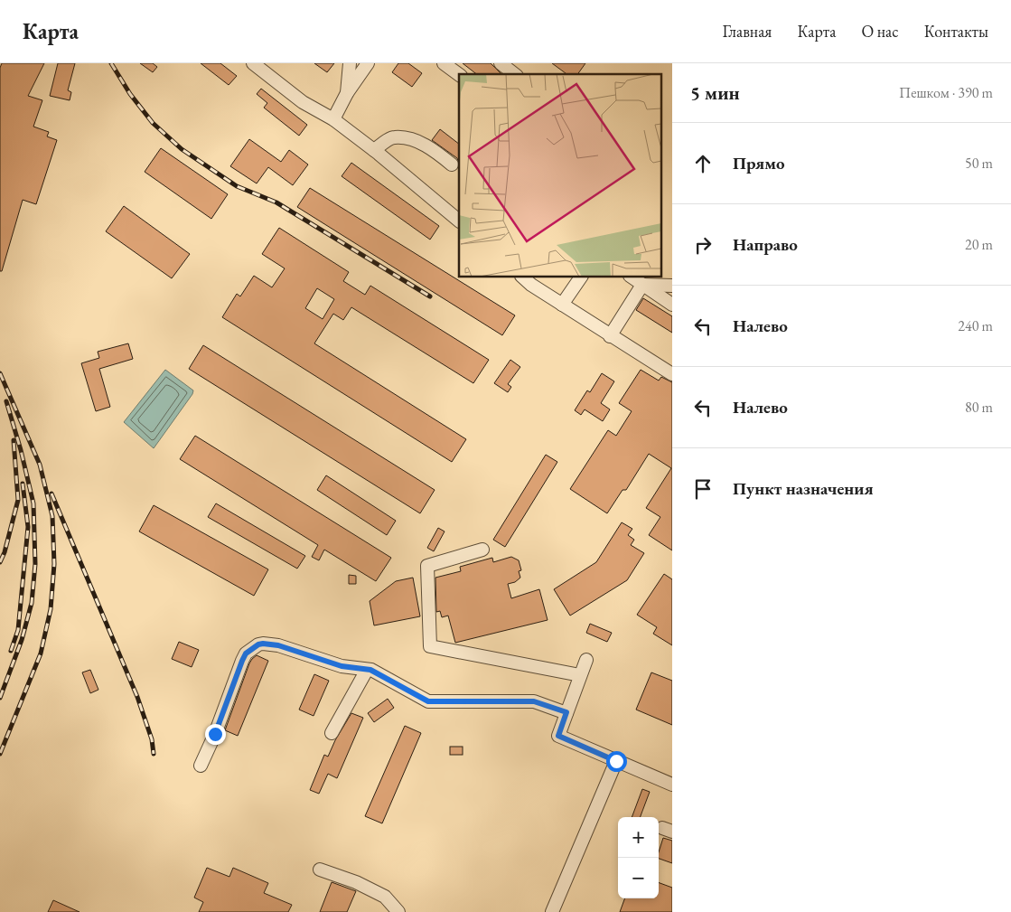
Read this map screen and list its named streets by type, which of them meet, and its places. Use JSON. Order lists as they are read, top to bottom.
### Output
{
  "page": {
    "header": "Карта",
    "nav": [
      "Главная",
      "Карта",
      "О нас",
      "Контакты"
    ],
    "heading": ["5 мин", "Пешком · 390 m"],
    "list": [
      ["Прямо", "50 m"],
      ["Направо", "20 m"],
      ["Налево", "240 m"],
      ["Налево", "80 m"],
      "Пункт назначения"
    ],
    "map_buttons": ["+", "−"]
  }
}
